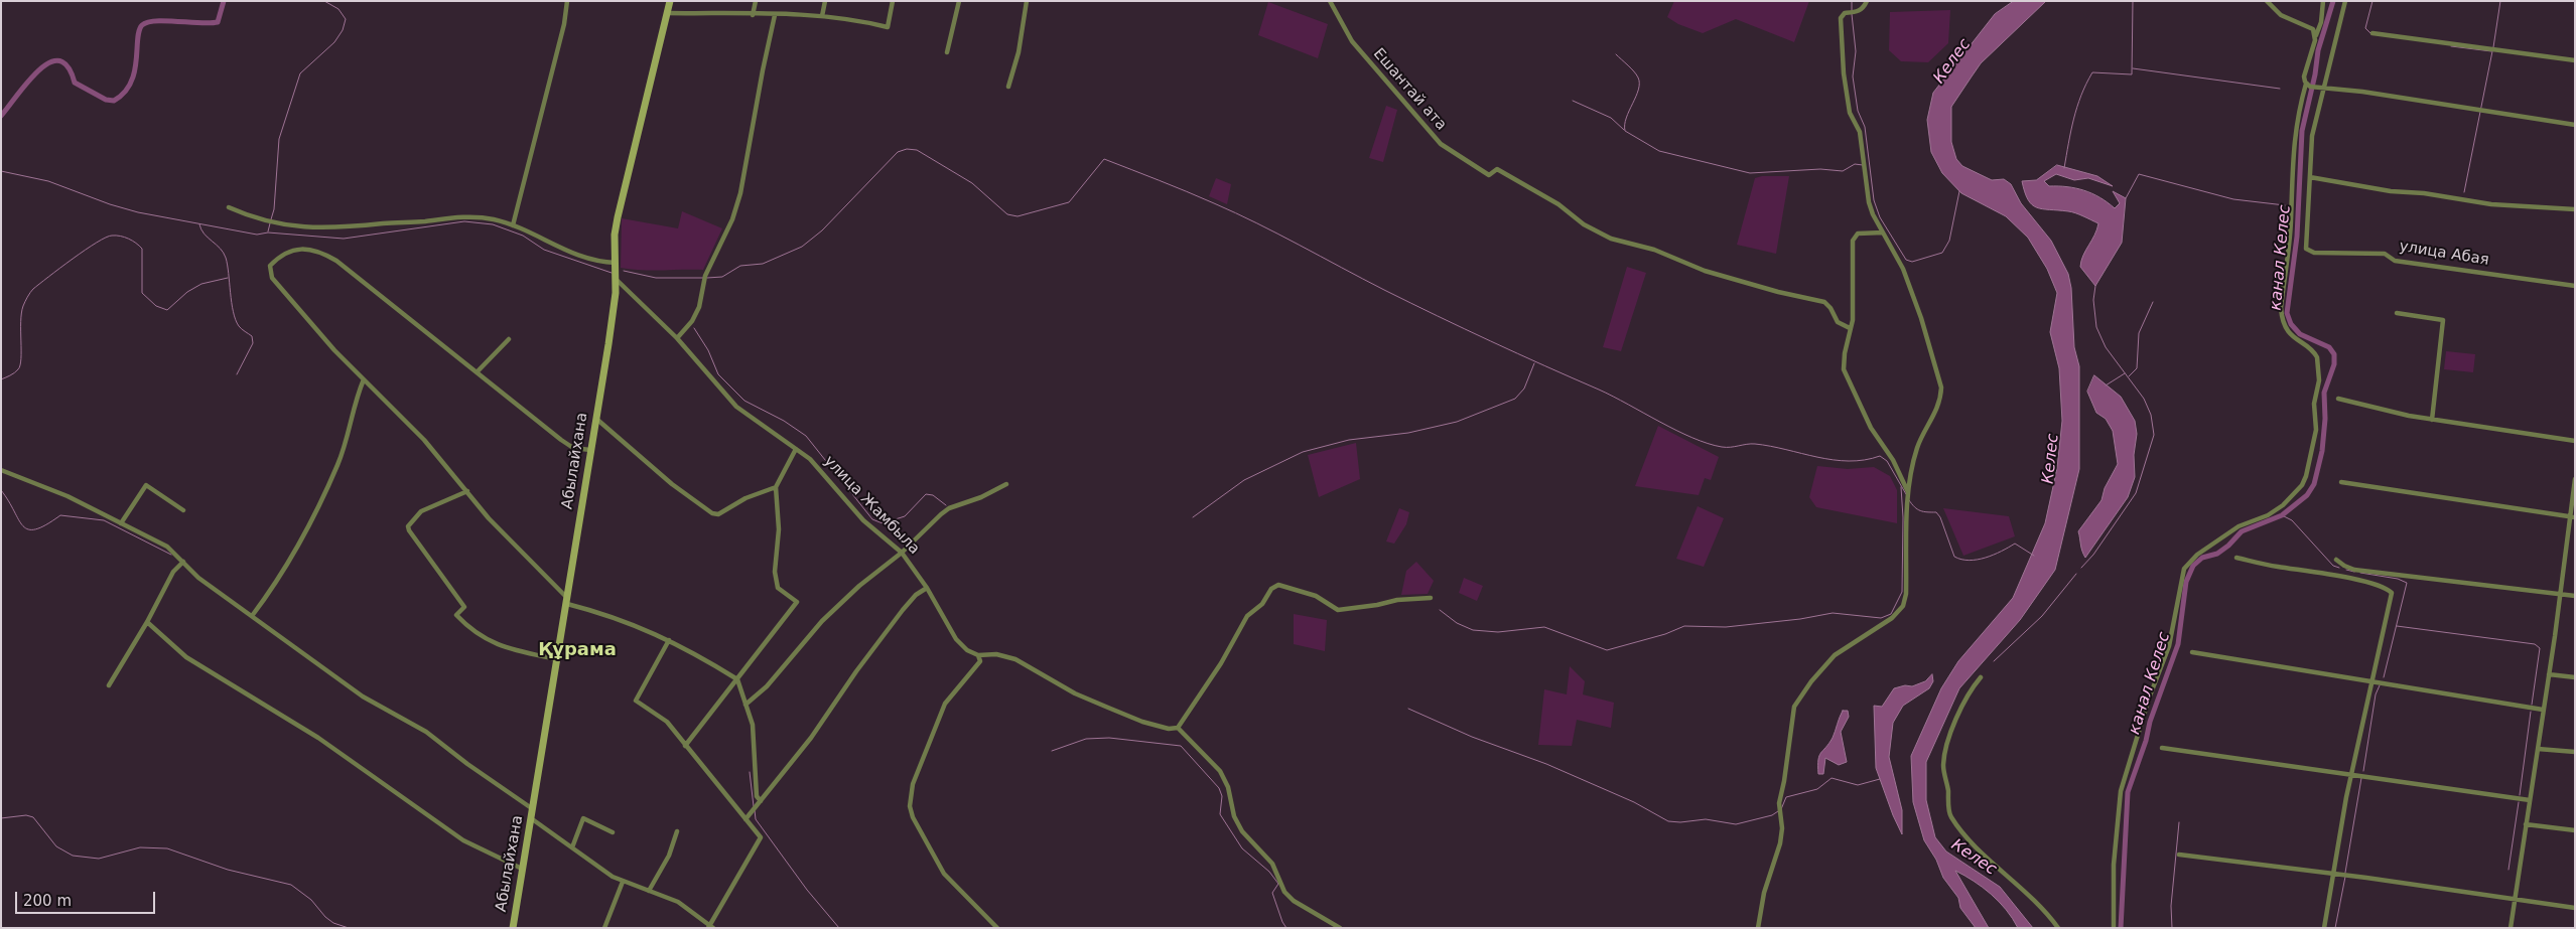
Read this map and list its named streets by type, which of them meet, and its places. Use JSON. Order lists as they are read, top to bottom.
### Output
{
  "streets": {
    "main road": ["Абылайхана"],
    "street": ["Ешантай ата", "улица Абая", "улица Жамбыла"]
  },
  "crossings": [
    ["Абылайхана", "улица Жамбыла"]
  ],
  "districts": ["Құрама"],
  "water": ["Келес", "канал Келес"],
  "scale_bar": "200 m"
}
